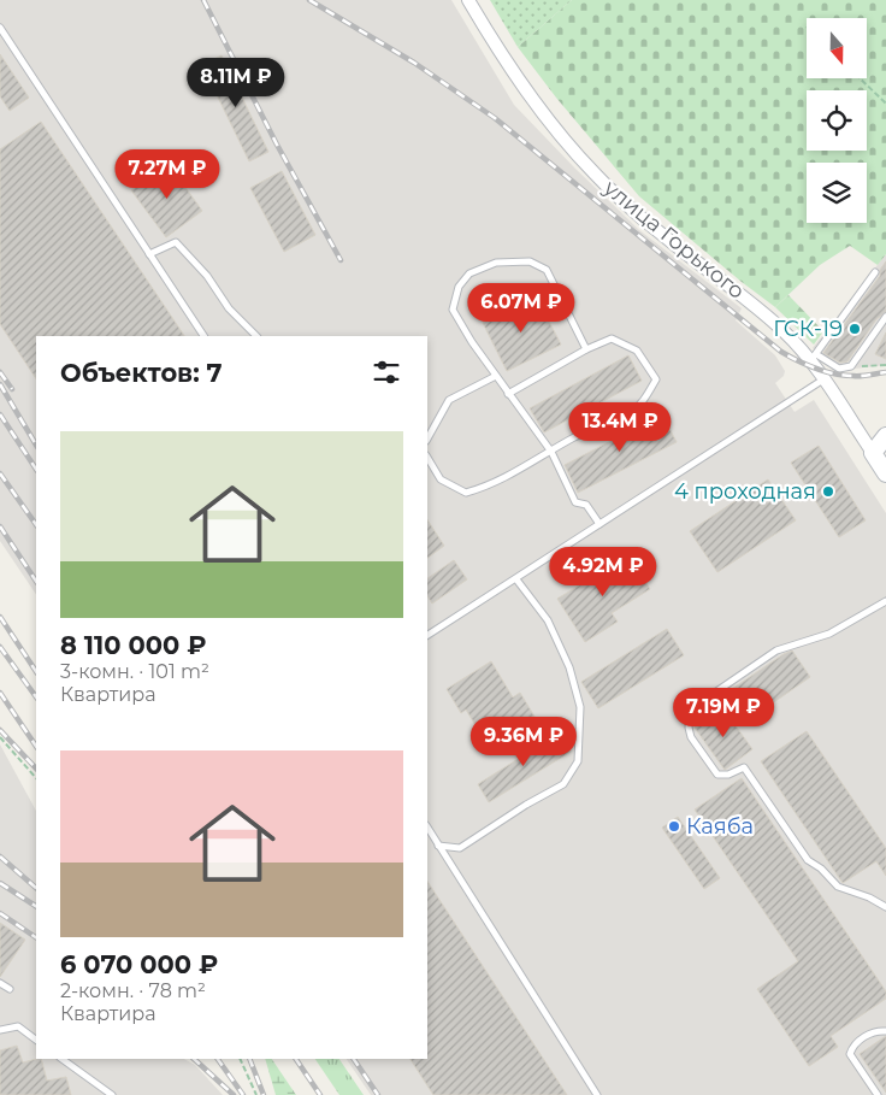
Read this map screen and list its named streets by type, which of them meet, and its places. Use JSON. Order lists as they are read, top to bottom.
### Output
{
  "streets": {
    "main road": ["улица Горького"]
  },
  "places": ["ГСК-19", "4 проходная", "Каяба"],
  "north": "bottom",
  "page": {
    "price": [
      "8.11M ₽",
      "7.27M ₽",
      "6.07M ₽",
      "13.4M ₽",
      "4.92M ₽",
      "7.19M ₽",
      "9.36M ₽"
    ],
    "heading": "Объектов: 7",
    "list": [
      {
        "name": "8 110 000 ₽",
        "note": "3-комн. · 101 m² · Квартира"
      },
      {
        "name": "6 070 000 ₽",
        "note": "2-комн. · 78 m² · Квартира"
      }
    ]
  }
}
